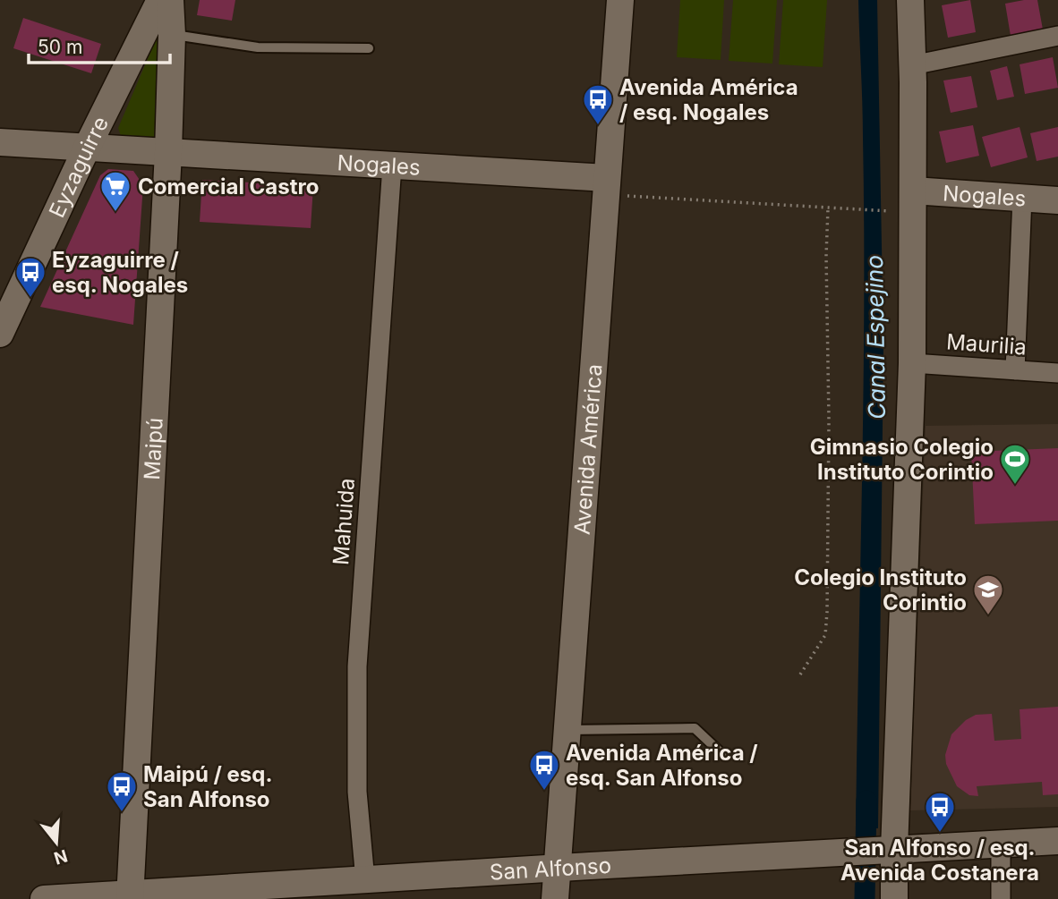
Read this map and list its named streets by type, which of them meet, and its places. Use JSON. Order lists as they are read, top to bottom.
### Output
{
  "streets": {
    "street": [
      "Nogales",
      "Eyzaguirre",
      "Maurilia",
      "Avenida América",
      "Maipú",
      "Mahuida",
      "San Alfonso"
    ]
  },
  "crossings": [
    ["Nogales", "Eyzaguirre"],
    ["Nogales", "Avenida América"],
    ["Nogales", "Maipú"],
    ["Nogales", "Mahuida"],
    ["Avenida América", "San Alfonso"],
    ["Maipú", "San Alfonso"],
    ["Mahuida", "San Alfonso"]
  ],
  "water": ["Canal Espejino"],
  "places": {
    "bus stop": [
      "Avenida América / esq. Nogales",
      "Eyzaguirre / esq. Nogales",
      "Avenida América / esq. San Alfonso",
      "Maipú / esq. San Alfonso",
      "San Alfonso / esq. Avenida Costanera"
    ],
    "supermarket": ["Comercial Castro"],
    "sports": ["Gimnasio Colegio Instituto Corintio"],
    "school or university": ["Colegio Instituto Corintio"]
  },
  "scale_bar": "50 m",
  "north": "bottom"
}
